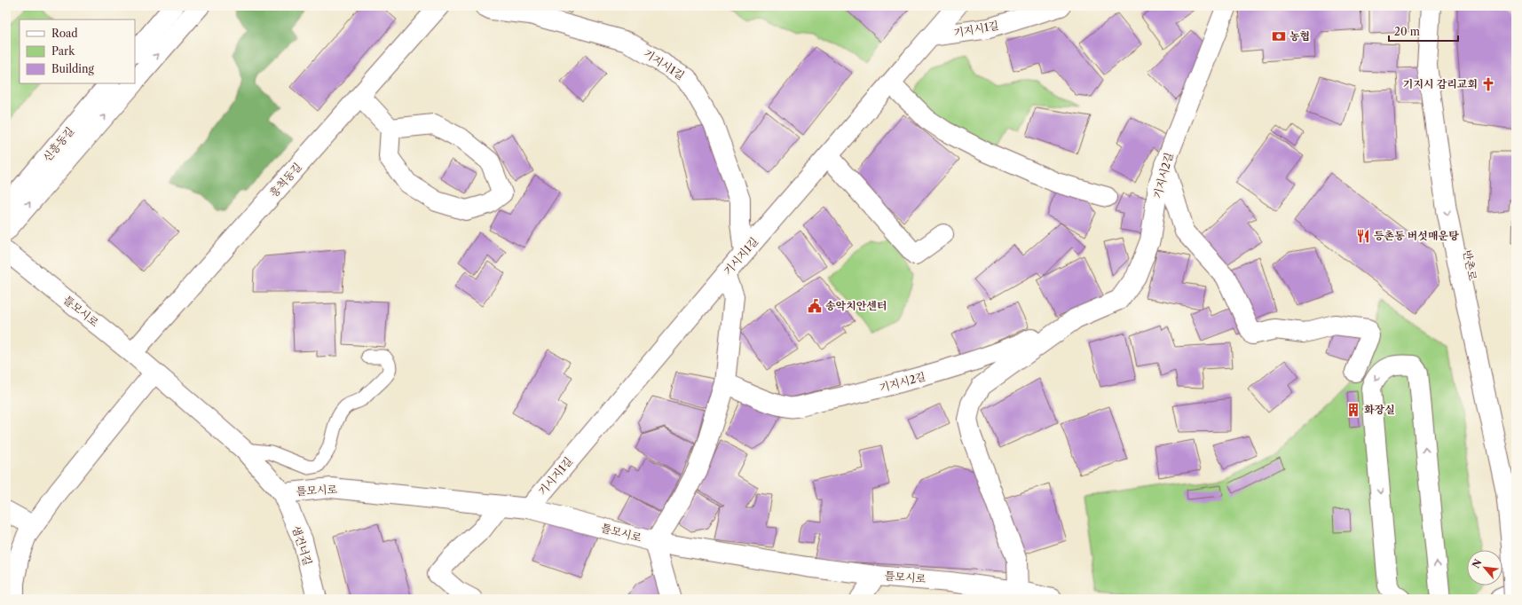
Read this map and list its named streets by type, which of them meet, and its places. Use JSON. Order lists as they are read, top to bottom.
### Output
{
  "streets": {
    "street": [
      "기지시1길",
      "신흥동길",
      "기지시2길",
      "흥척동길",
      "기시지1길",
      "반촌로",
      "틀모시로",
      "샘건너길"
    ]
  },
  "crossings": [
    ["기지시1길", "기시지1길"],
    ["기지시2길", "틀모시로"],
    ["흥척동길", "틀모시로"],
    ["기시지1길", "틀모시로"],
    ["틀모시로", "샘건너길"]
  ],
  "places": {
    "bank": ["농협"],
    "church": ["기지시 감리교회"],
    "restaurant": ["등촌동 버섯매운탕"],
    "public building": ["송악치안센터"],
    "building": ["화장실"]
  },
  "legend": ["Road", "Park", "Building"],
  "scale_bar": "20 m",
  "north": "top left"
}
